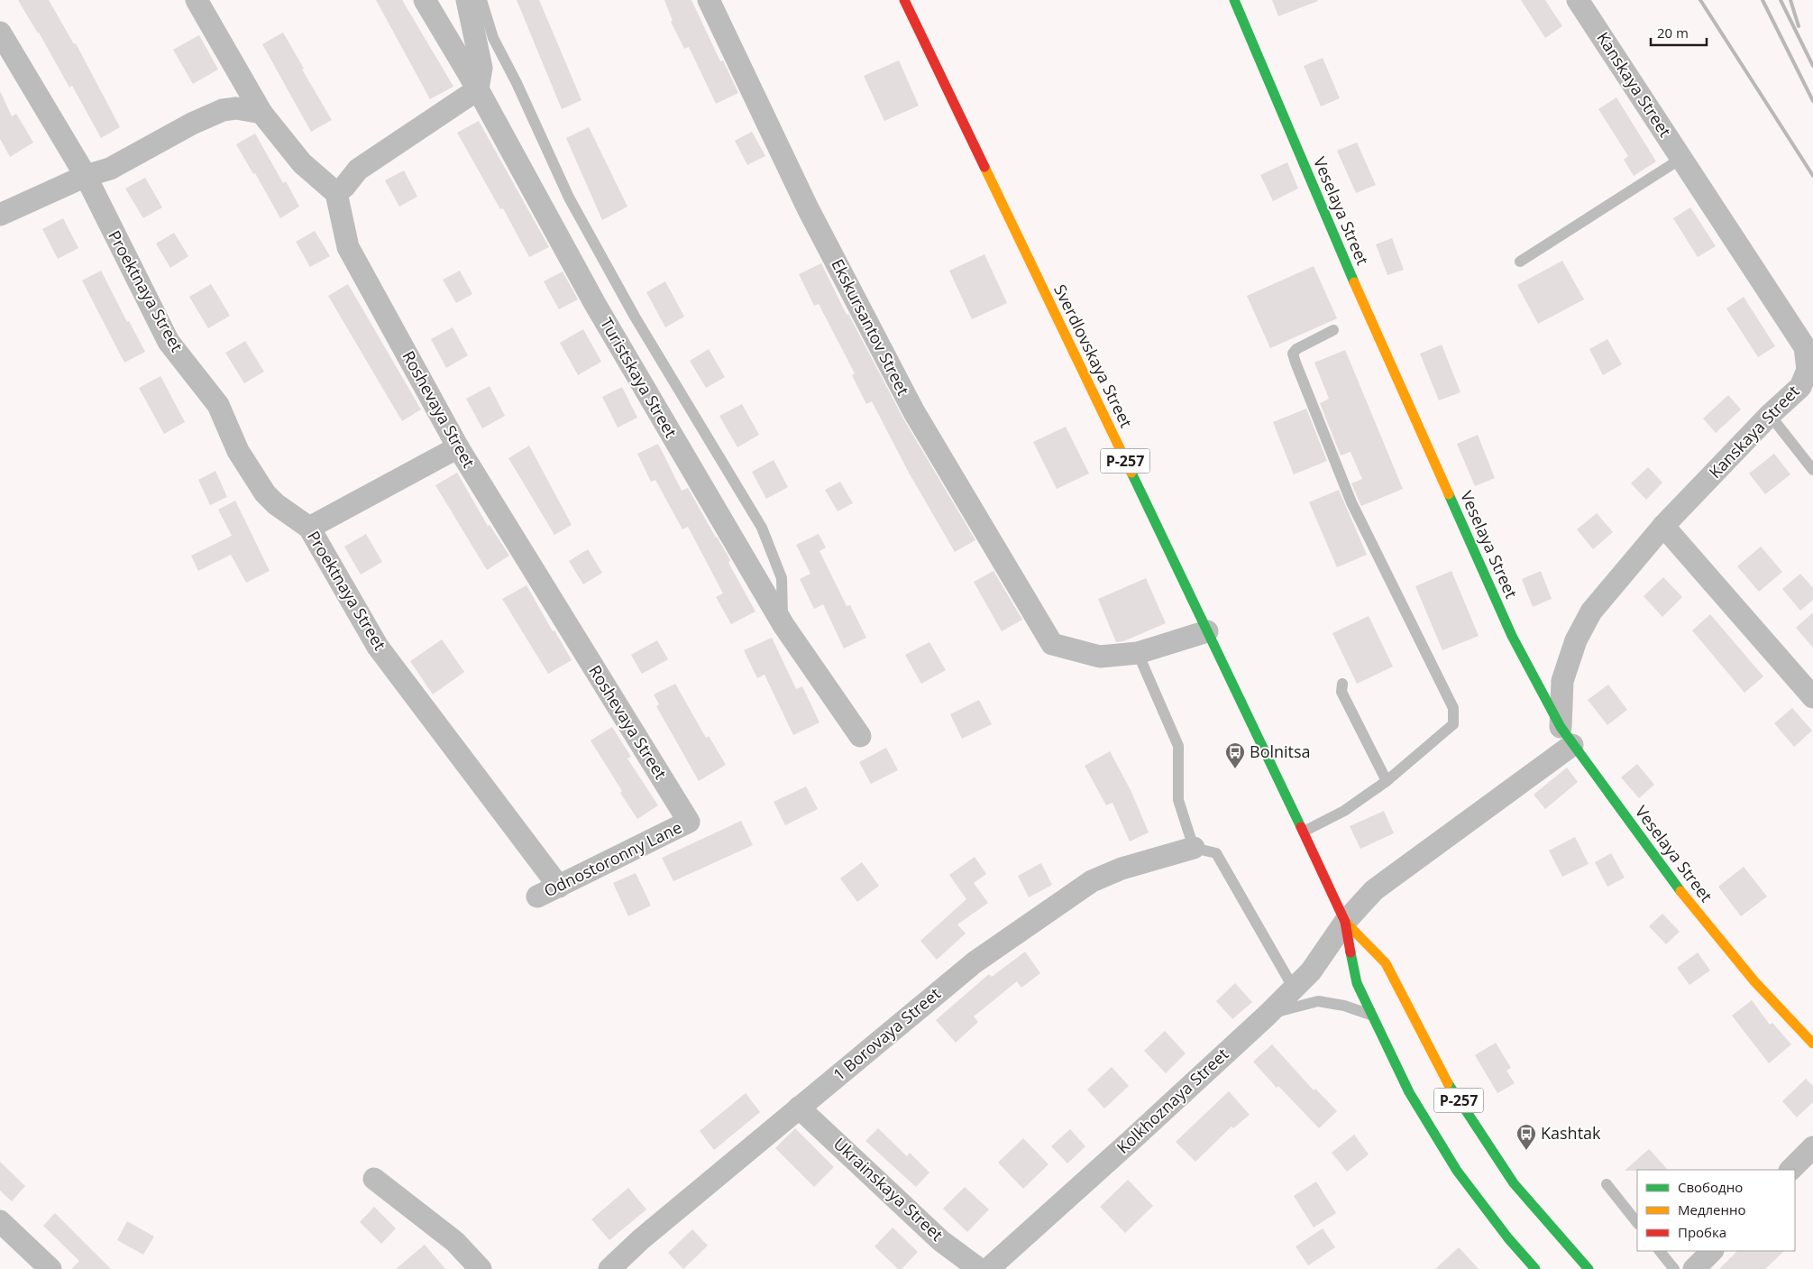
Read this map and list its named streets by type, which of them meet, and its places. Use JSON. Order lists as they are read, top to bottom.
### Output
{
  "streets": {
    "main road": ["Veselaya Street", "Sverdlovskaya Street", "Р-257"],
    "street": [
      "Kanskaya Street",
      "Proektnaya Street",
      "Ekskursantov Street",
      "Turistskaya Street",
      "Roshevaya Street",
      "Odnostoronny Lane",
      "1 Borovaya Street",
      "Kolkhoznaya Street",
      "Ukrainskaya Street"
    ]
  },
  "crossings": [
    ["Kanskaya Street", "Veselaya Street"],
    ["Kanskaya Street", "Kolkhoznaya Street"],
    ["Veselaya Street", "Kolkhoznaya Street"],
    ["Proektnaya Street", "Odnostoronny Lane"],
    ["Sverdlovskaya Street", "Kolkhoznaya Street"],
    ["Roshevaya Street", "Odnostoronny Lane"],
    ["1 Borovaya Street", "Ukrainskaya Street"]
  ],
  "places": {
    "bus stop": ["Bolnitsa", "Kashtak"]
  },
  "legend": ["Свободно", "Медленно", "Пробка"],
  "scale_bar": "20 m"
}
